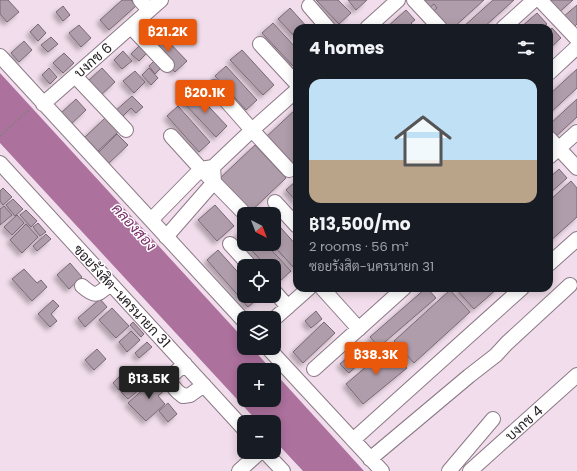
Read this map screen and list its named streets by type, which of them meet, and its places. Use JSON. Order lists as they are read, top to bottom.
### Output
{
  "streets": {
    "street": ["บงกช 6", "ซอยรังสิต-นครนายก 31", "บงกช 4"]
  },
  "water": ["คลองสอง"],
  "north": "bottom right",
  "page": {
    "price": [
      "฿21.2K",
      "฿20.1K",
      "฿38.3K",
      "฿13.5K"
    ],
    "heading": "4 homes",
    "list": [
      {
        "name": "฿13,500/mo",
        "note": "2 rooms · 56 m² · ซอยรังสิต-นครนายก 31"
      }
    ],
    "map_buttons": ["+", "−"]
  }
}
